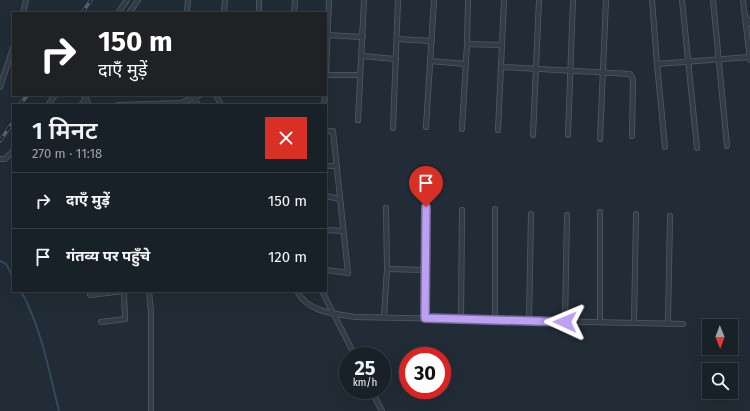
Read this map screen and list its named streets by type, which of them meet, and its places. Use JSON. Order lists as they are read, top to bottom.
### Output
{
  "north": "bottom",
  "page": {
    "turn": ["150 m", "दाएँ मुड़ें"],
    "heading": ["1 मिनट", "270 m · 11:18"],
    "list": [
      {
        "name": "दाएँ मुड़ें",
        "value": "150 m"
      },
      {
        "name": "गंतव्य पर पहुँचे",
        "value": "120 m"
      }
    ],
    "speed": "25 km/h",
    "limit": "30"
  }
}
